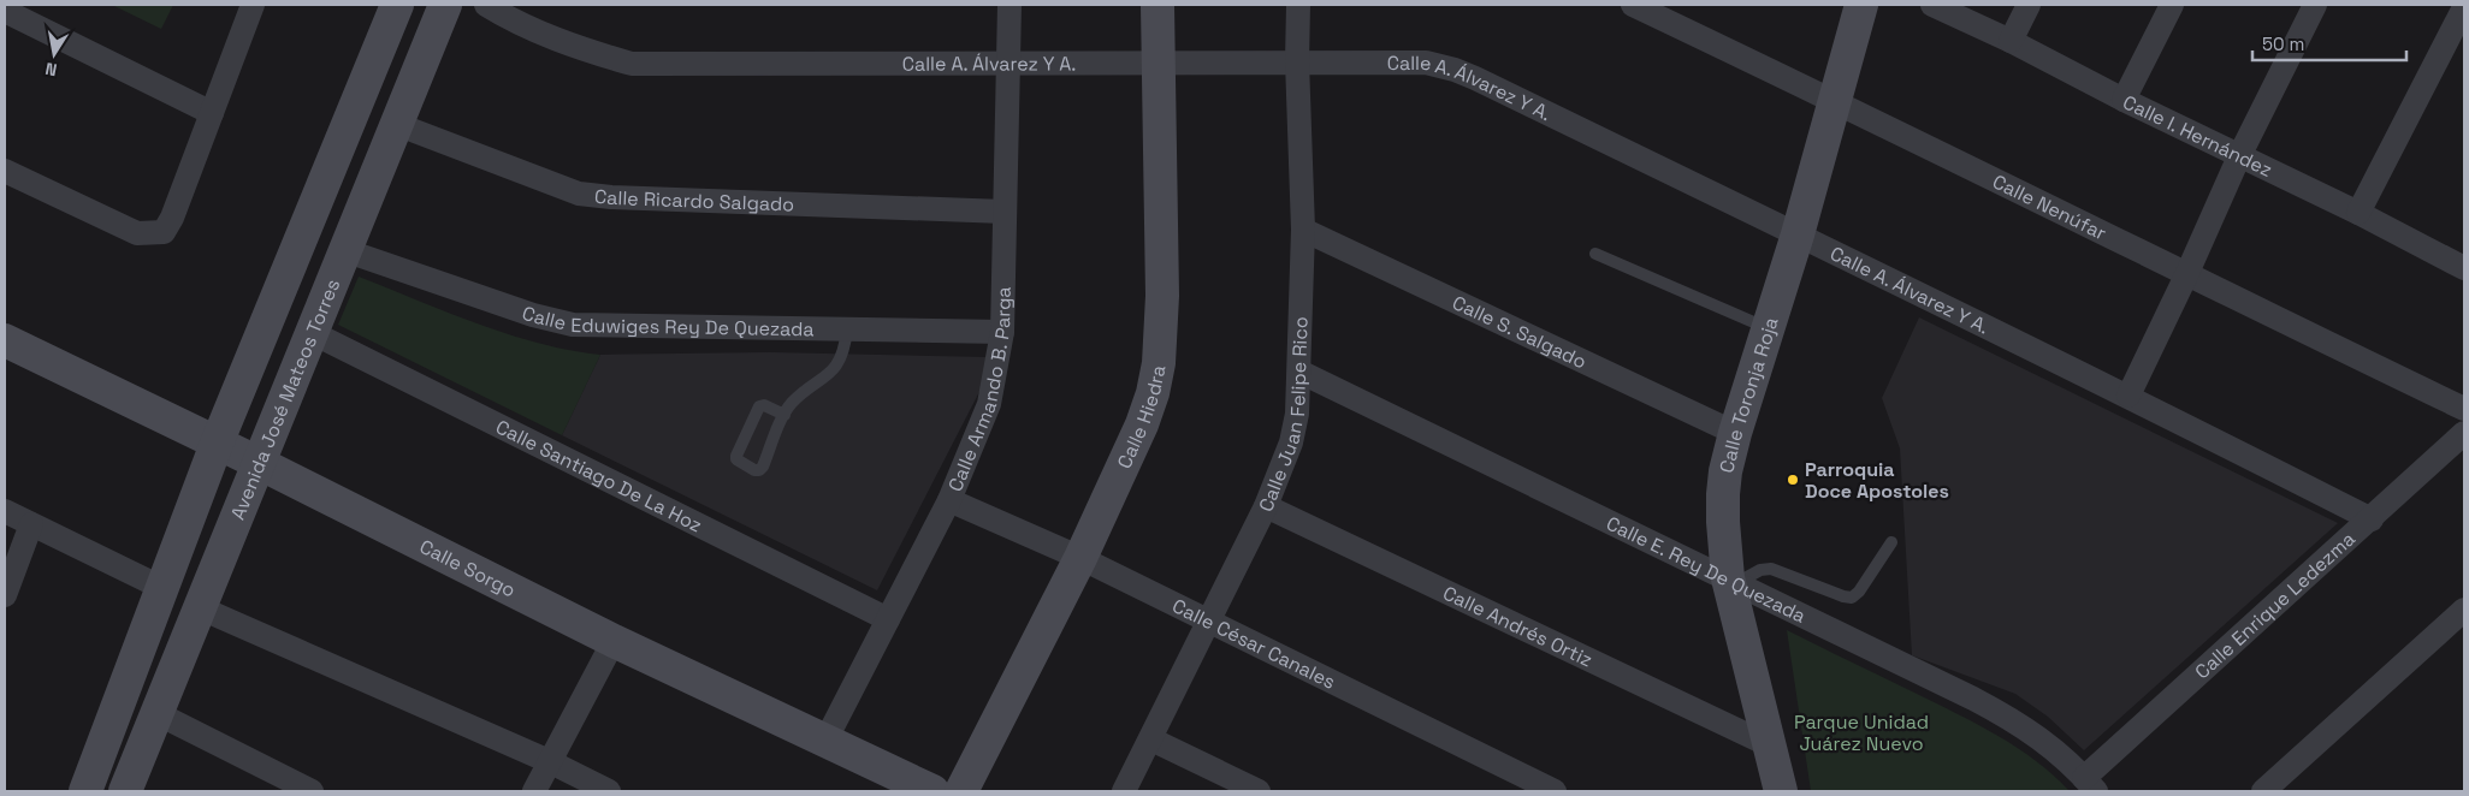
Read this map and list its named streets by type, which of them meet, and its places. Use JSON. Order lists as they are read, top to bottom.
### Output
{
  "streets": {
    "street": [
      "Calle A. Álvarez Y A.",
      "Calle I. Hernández",
      "Calle Ricardo Salgado",
      "Calle Nenúfar",
      "Calle Eduwiges Rey De Quezada",
      "Calle S. Salgado",
      "Calle Armando B. Parga",
      "Calle Toronja Roja",
      "Avenida José Mateos Torres",
      "Calle Juan Felipe Rico",
      "Calle Hiedra",
      "Calle Santiago De La Hoz",
      "Calle Sorgo",
      "Calle E. Rey De Quezada",
      "Calle Enrique Ledezma",
      "Calle Andrés Ortiz",
      "Calle César Canales"
    ]
  },
  "crossings": [
    ["Calle A. Álvarez Y A.", "Calle Armando B. Parga"],
    ["Calle A. Álvarez Y A.", "Calle Toronja Roja"],
    ["Calle A. Álvarez Y A.", "Calle Juan Felipe Rico"],
    ["Calle A. Álvarez Y A.", "Calle Hiedra"],
    ["Calle A. Álvarez Y A.", "Calle Enrique Ledezma"],
    ["Calle Ricardo Salgado", "Calle Armando B. Parga"],
    ["Calle Ricardo Salgado", "Avenida José Mateos Torres"],
    ["Calle Nenúfar", "Calle Toronja Roja"],
    ["Calle Eduwiges Rey De Quezada", "Calle Armando B. Parga"],
    ["Calle Eduwiges Rey De Quezada", "Avenida José Mateos Torres"],
    ["Calle S. Salgado", "Calle Toronja Roja"],
    ["Calle S. Salgado", "Calle Juan Felipe Rico"],
    ["Calle Armando B. Parga", "Calle Santiago De La Hoz"],
    ["Calle Armando B. Parga", "Calle Sorgo"],
    ["Calle Armando B. Parga", "Calle César Canales"],
    ["Calle Toronja Roja", "Calle E. Rey De Quezada"],
    ["Calle Toronja Roja", "Calle Andrés Ortiz"],
    ["Avenida José Mateos Torres", "Calle Santiago De La Hoz"],
    ["Avenida José Mateos Torres", "Calle Sorgo"],
    ["Calle Juan Felipe Rico", "Calle E. Rey De Quezada"],
    ["Calle Juan Felipe Rico", "Calle Andrés Ortiz"],
    ["Calle Juan Felipe Rico", "Calle César Canales"],
    ["Calle Hiedra", "Calle César Canales"],
    ["Calle E. Rey De Quezada", "Calle Enrique Ledezma"]
  ],
  "parks": ["Parque Unidad Juárez Nuevo"],
  "places": ["Parroquia Doce Apostoles"],
  "scale_bar": "50 m",
  "north": "bottom"
}
